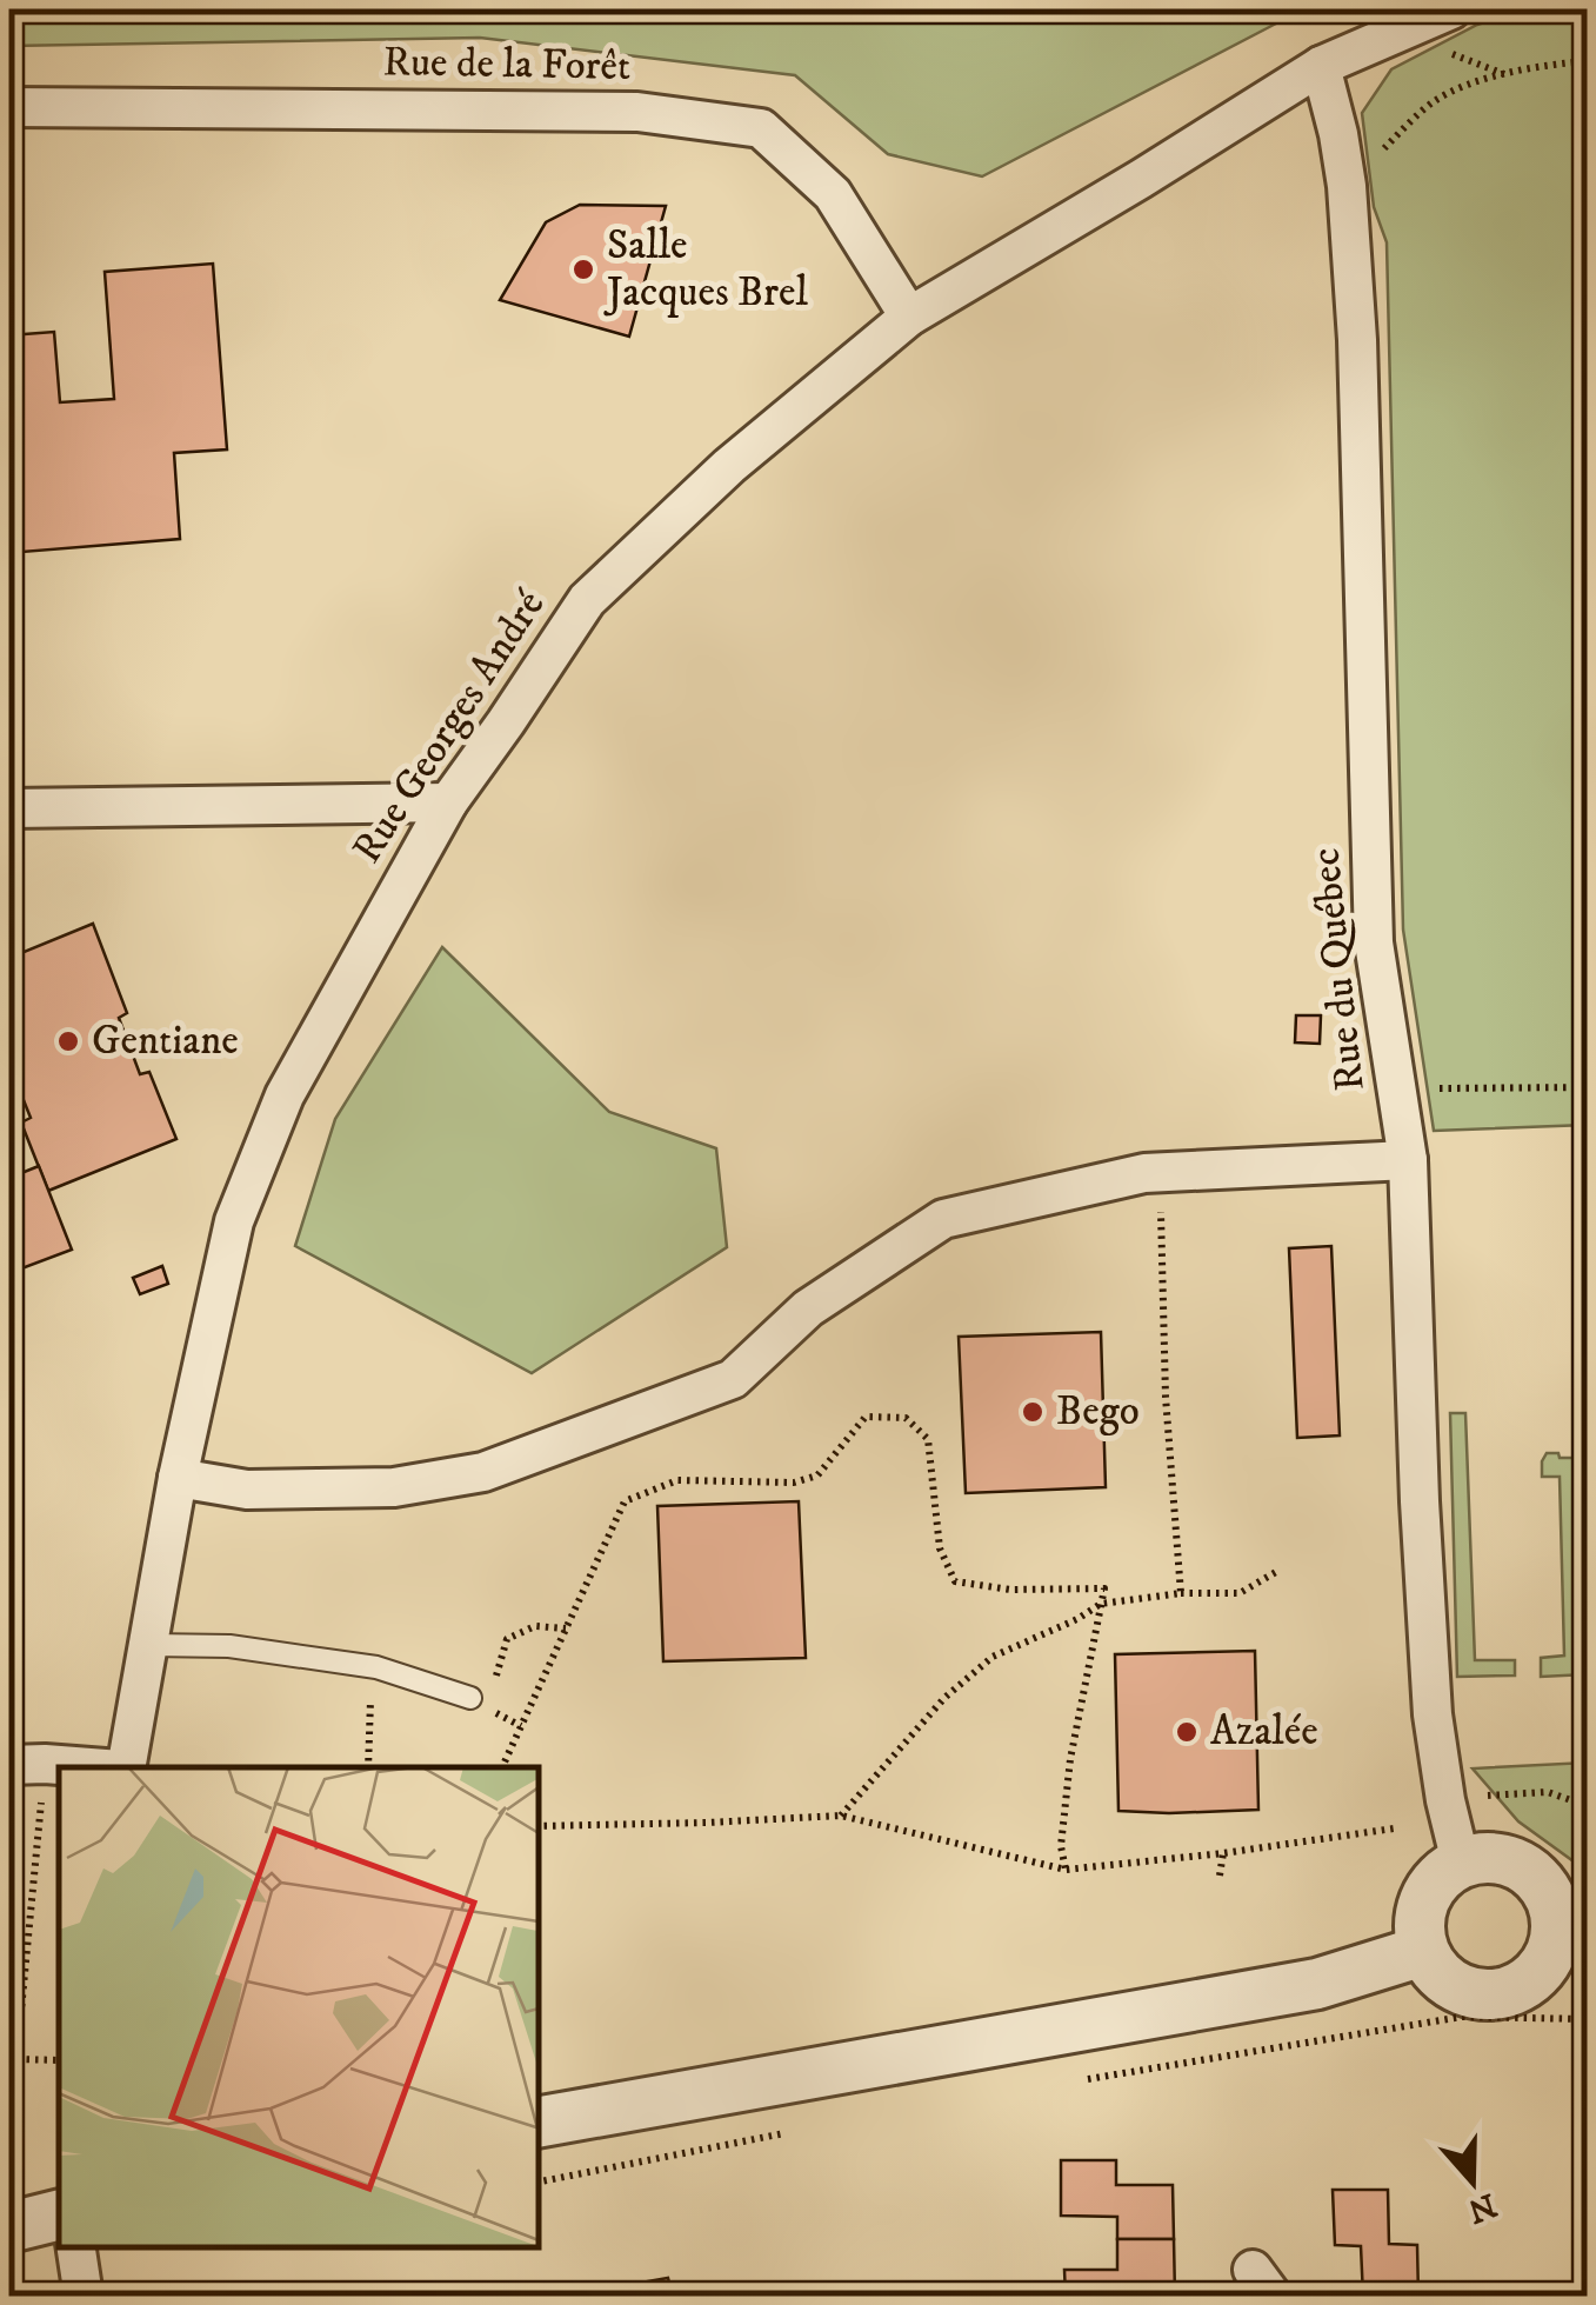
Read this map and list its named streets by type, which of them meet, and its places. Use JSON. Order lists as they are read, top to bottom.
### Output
{
  "streets": {
    "street": ["Rue de la Forêt", "Rue Georges André", "Rue du Québec"]
  },
  "crossings": [
    ["Rue de la Forêt", "Rue Georges André"],
    ["Rue Georges André", "Rue du Québec"]
  ],
  "places": [
    "Salle Jacques Brel",
    "Gentiane",
    "Bego",
    "Azalée"
  ],
  "north": "bottom"
}
